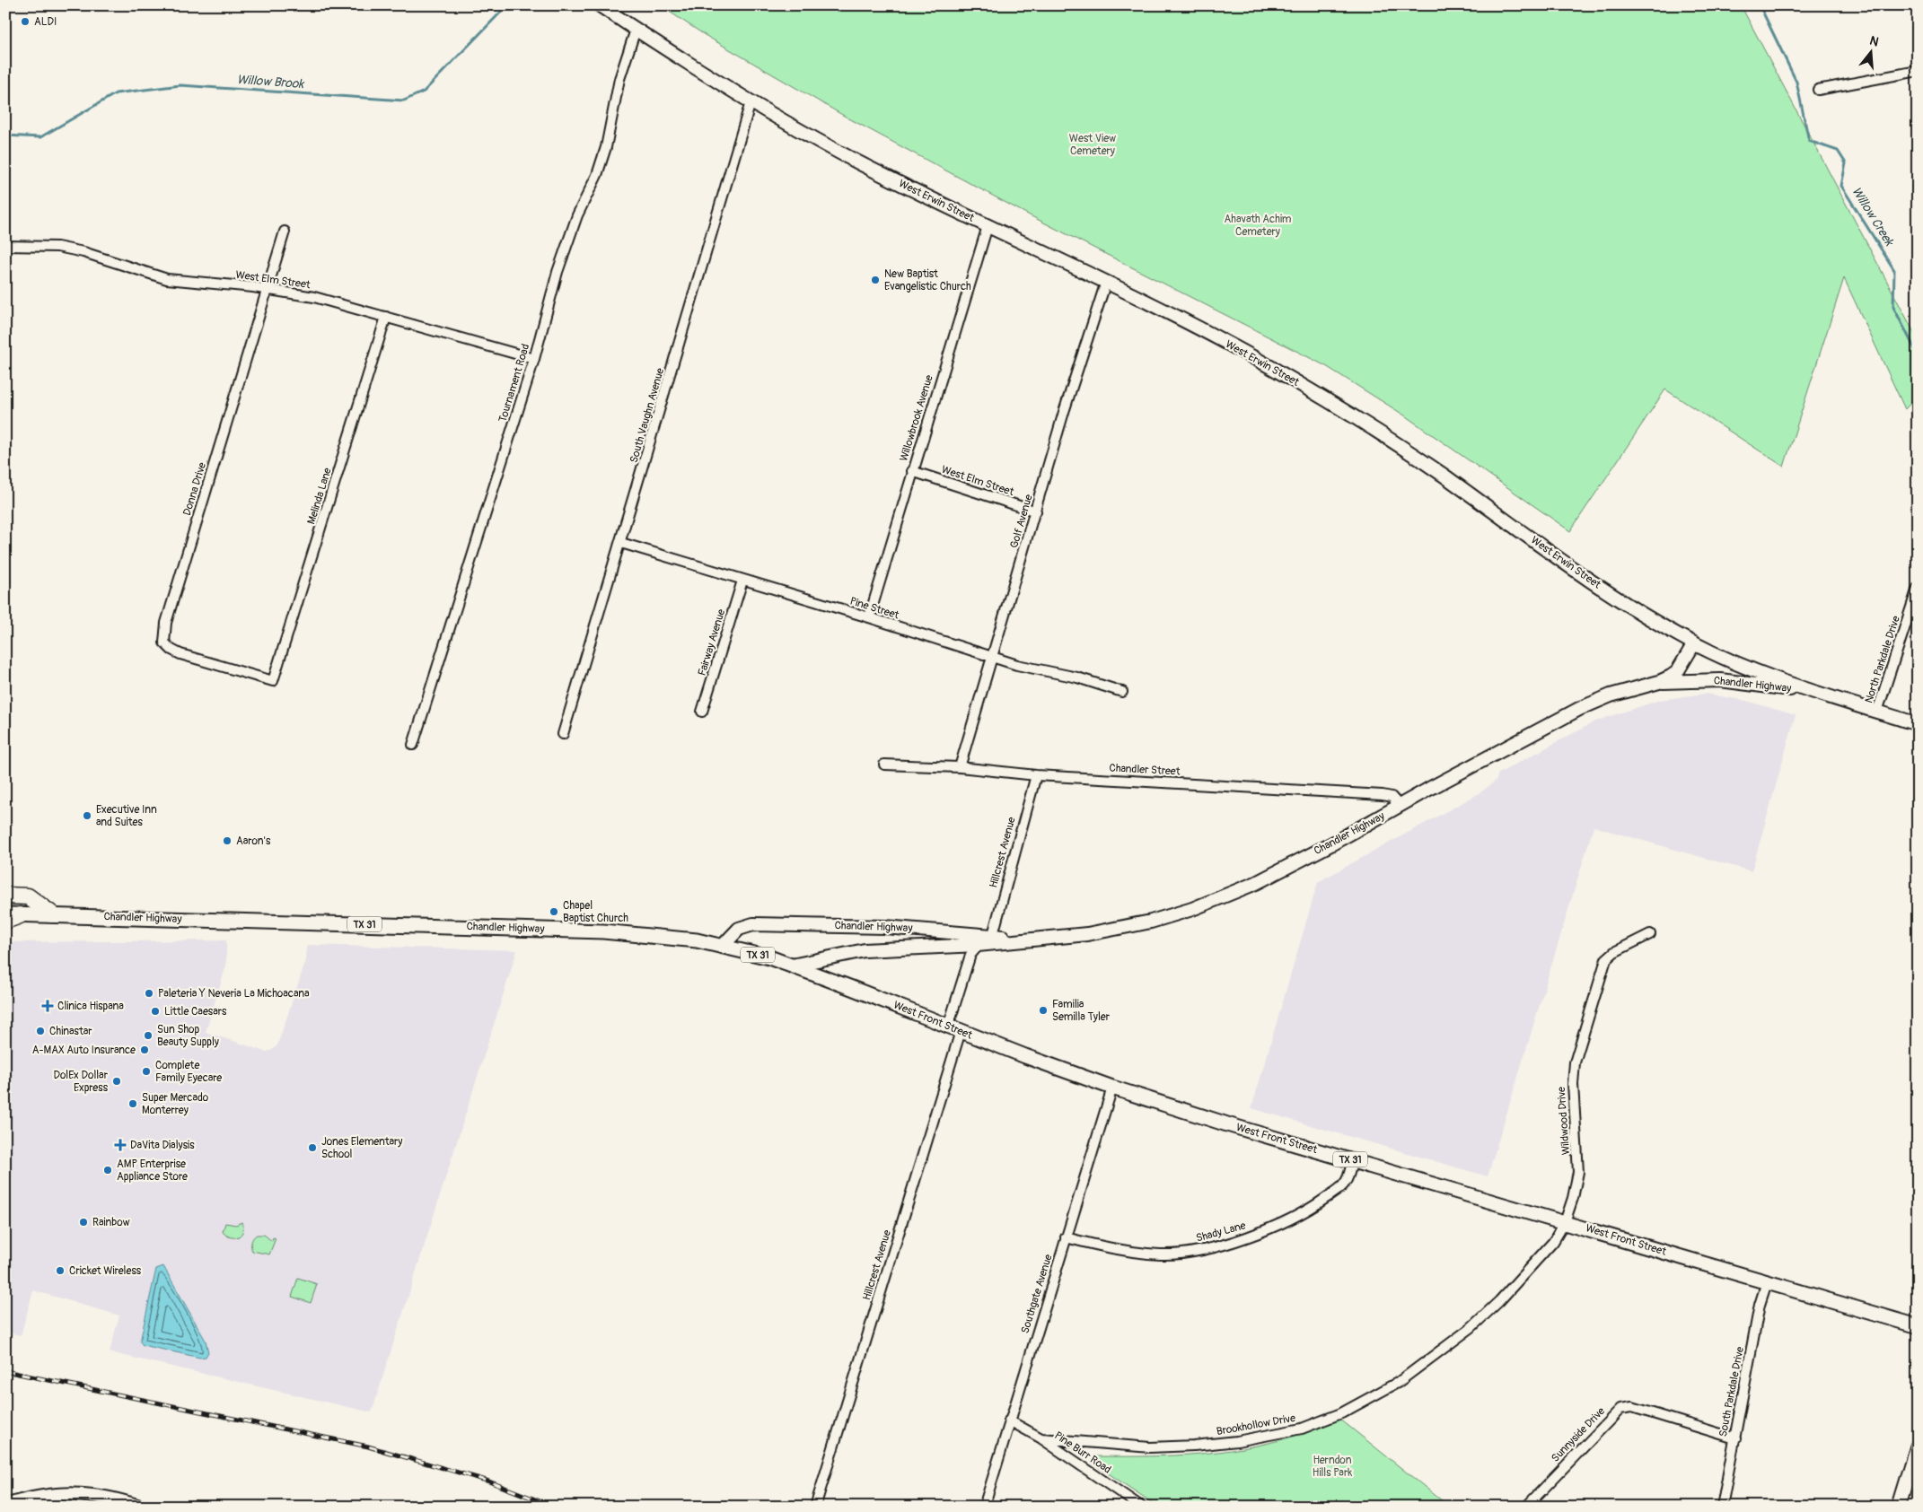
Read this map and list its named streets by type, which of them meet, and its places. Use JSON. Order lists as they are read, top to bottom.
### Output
{
  "streets": {
    "main road": ["Chandler Highway", "TX 31", "West Front Street"],
    "street": [
      "West Erwin Street",
      "West Elm Street",
      "Tournament Road",
      "South Vaughn Avenue",
      "Willowbrook Avenue",
      "Donna Drive",
      "Melinda Lane",
      "Golf Avenue",
      "Pine Street",
      "Fairway Avenue",
      "North Parkdale Drive",
      "Chandler Street",
      "Hillcrest Avenue",
      "Wildwood Drive",
      "Shady Lane",
      "Southgate Avenue",
      "South Parkdale Drive",
      "Brookhollow Drive",
      "Sunnyside Drive",
      "Pine Burr Road"
    ]
  },
  "crossings": [
    ["West Erwin Street", "Tournament Road"],
    ["West Erwin Street", "South Vaughn Avenue"],
    ["West Erwin Street", "Willowbrook Avenue"],
    ["West Erwin Street", "Golf Avenue"],
    ["West Erwin Street", "North Parkdale Drive"],
    ["West Erwin Street", "Chandler Highway"],
    ["West Elm Street", "Tournament Road"],
    ["West Elm Street", "Willowbrook Avenue"],
    ["West Elm Street", "Donna Drive"],
    ["West Elm Street", "Melinda Lane"],
    ["West Elm Street", "Golf Avenue"],
    ["South Vaughn Avenue", "Pine Street"],
    ["Willowbrook Avenue", "Pine Street"],
    ["Donna Drive", "Melinda Lane"],
    ["Golf Avenue", "Pine Street"],
    ["Golf Avenue", "Chandler Street"],
    ["Pine Street", "Fairway Avenue"],
    ["Chandler Highway", "Chandler Street"],
    ["Chandler Highway", "Hillcrest Avenue"],
    ["Chandler Highway", "West Front Street"],
    ["Chandler Street", "Hillcrest Avenue"],
    ["Hillcrest Avenue", "West Front Street"],
    ["West Front Street", "Wildwood Drive"],
    ["West Front Street", "Shady Lane"],
    ["West Front Street", "Southgate Avenue"],
    ["West Front Street", "South Parkdale Drive"],
    ["Wildwood Drive", "Brookhollow Drive"],
    ["Shady Lane", "Southgate Avenue"],
    ["Southgate Avenue", "Pine Burr Road"],
    ["South Parkdale Drive", "Sunnyside Drive"],
    ["Brookhollow Drive", "Pine Burr Road"]
  ],
  "water": ["Willow Brook", "Willow Creek"],
  "parks": ["West View Cemetery", "Ahavath Achim Cemetery", "Herndon Hills Park"],
  "places": {
    "other": [
      "ALDI",
      "New Baptist Evangelistic Church",
      "Executive Inn and Suites",
      "Aaron's",
      "Chapel Baptist Church",
      "Paleteria Y Neveria La Michoacana",
      "Familia Semilla Tyler",
      "Little Caesars",
      "Chinastar",
      "Sun Shop Beauty Supply",
      "A-MAX Auto Insurance",
      "Complete Family Eyecare",
      "DolEx Dollar Express",
      "Super Mercado Monterrey",
      "Jones Elementary School",
      "AMP Enterprise Appliance Store",
      "Rainbow",
      "Cricket Wireless"
    ],
    "health": ["Clinica Hispana", "DaVita Dialysis"]
  },
  "north": "top"
}
